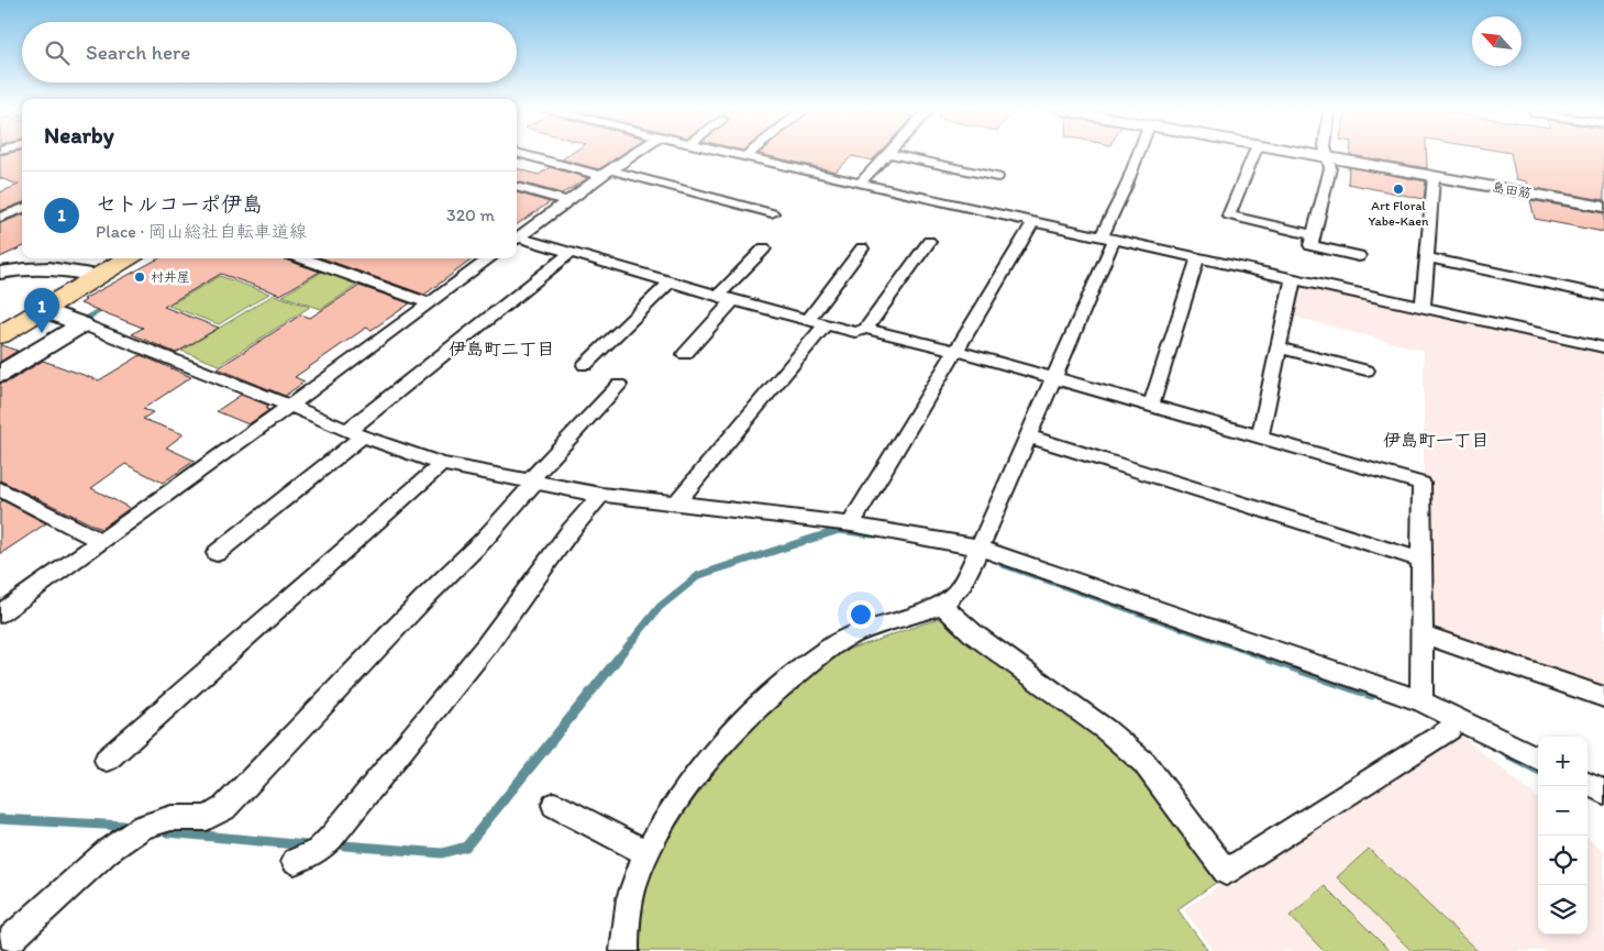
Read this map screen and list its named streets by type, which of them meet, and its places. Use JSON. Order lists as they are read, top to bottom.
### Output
{
  "streets": {
    "street": ["島田筋"]
  },
  "districts": ["伊島町二丁目", "伊島町一丁目"],
  "places": ["Art Floral Yabe-Kaen", "村井屋"],
  "north": "top left",
  "page": {
    "search": "Search here",
    "heading": "Nearby",
    "list": [
      {
        "mark": "1",
        "name": "セトルコーポ伊島",
        "note": "Place · 岡山総社自転車道線",
        "value": "320 m"
      }
    ],
    "pins": "1",
    "map_buttons": ["+", "−"]
  }
}
